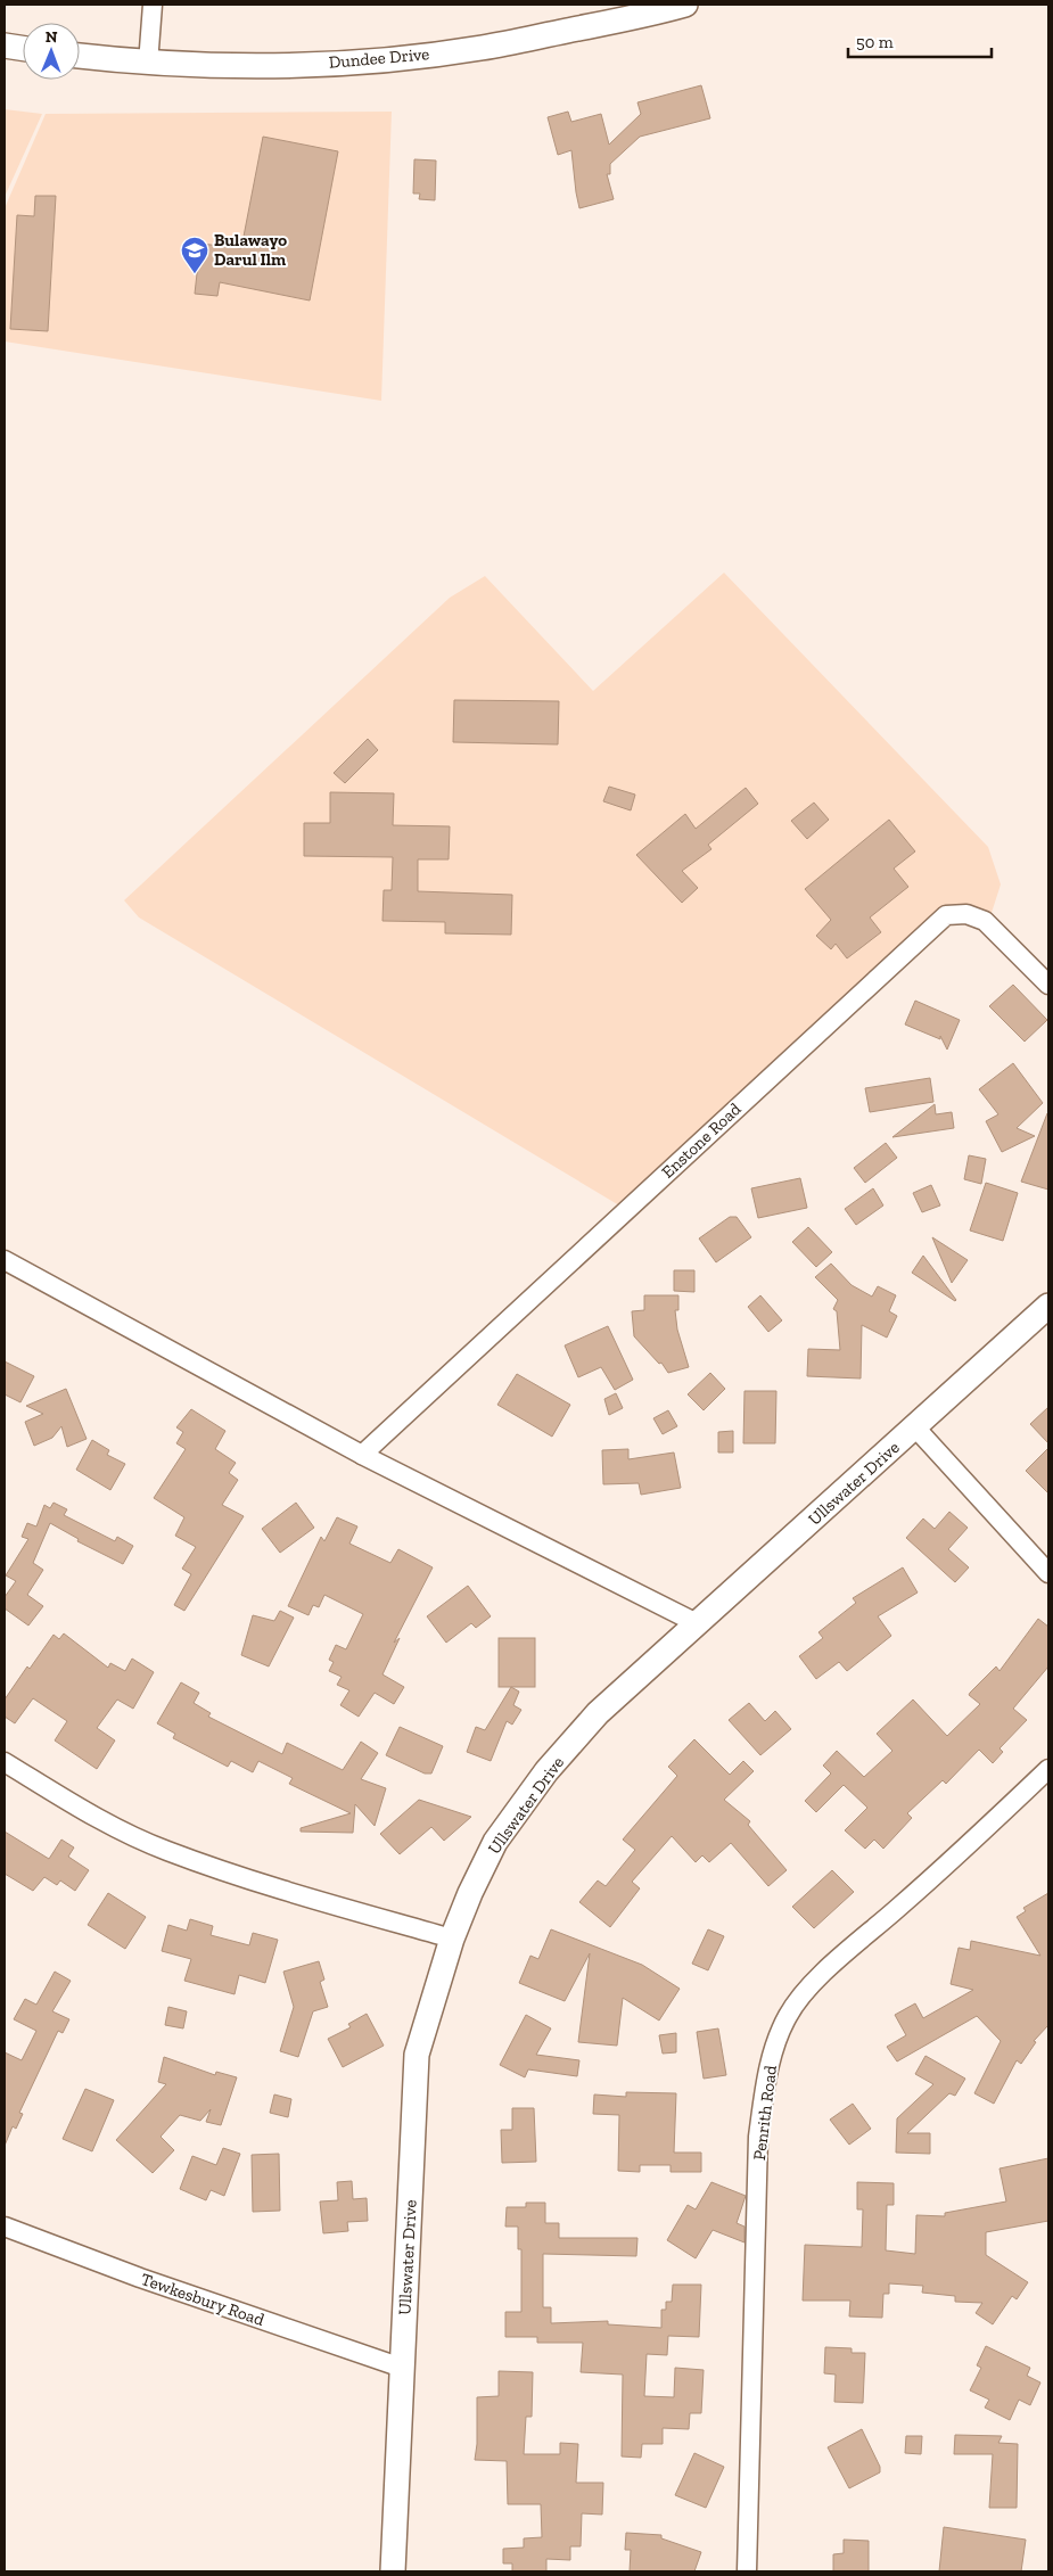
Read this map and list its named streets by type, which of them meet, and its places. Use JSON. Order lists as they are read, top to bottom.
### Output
{
  "streets": {
    "street": [
      "Dundee Drive",
      "Enstone Road",
      "Ullswater Drive",
      "Penrith Road",
      "Tewkesbury Road"
    ]
  },
  "crossings": [
    ["Ullswater Drive", "Tewkesbury Road"]
  ],
  "places": {
    "school or university": ["Bulawayo Darul Ilm"]
  },
  "scale_bar": "50 m",
  "north": "top"
}
